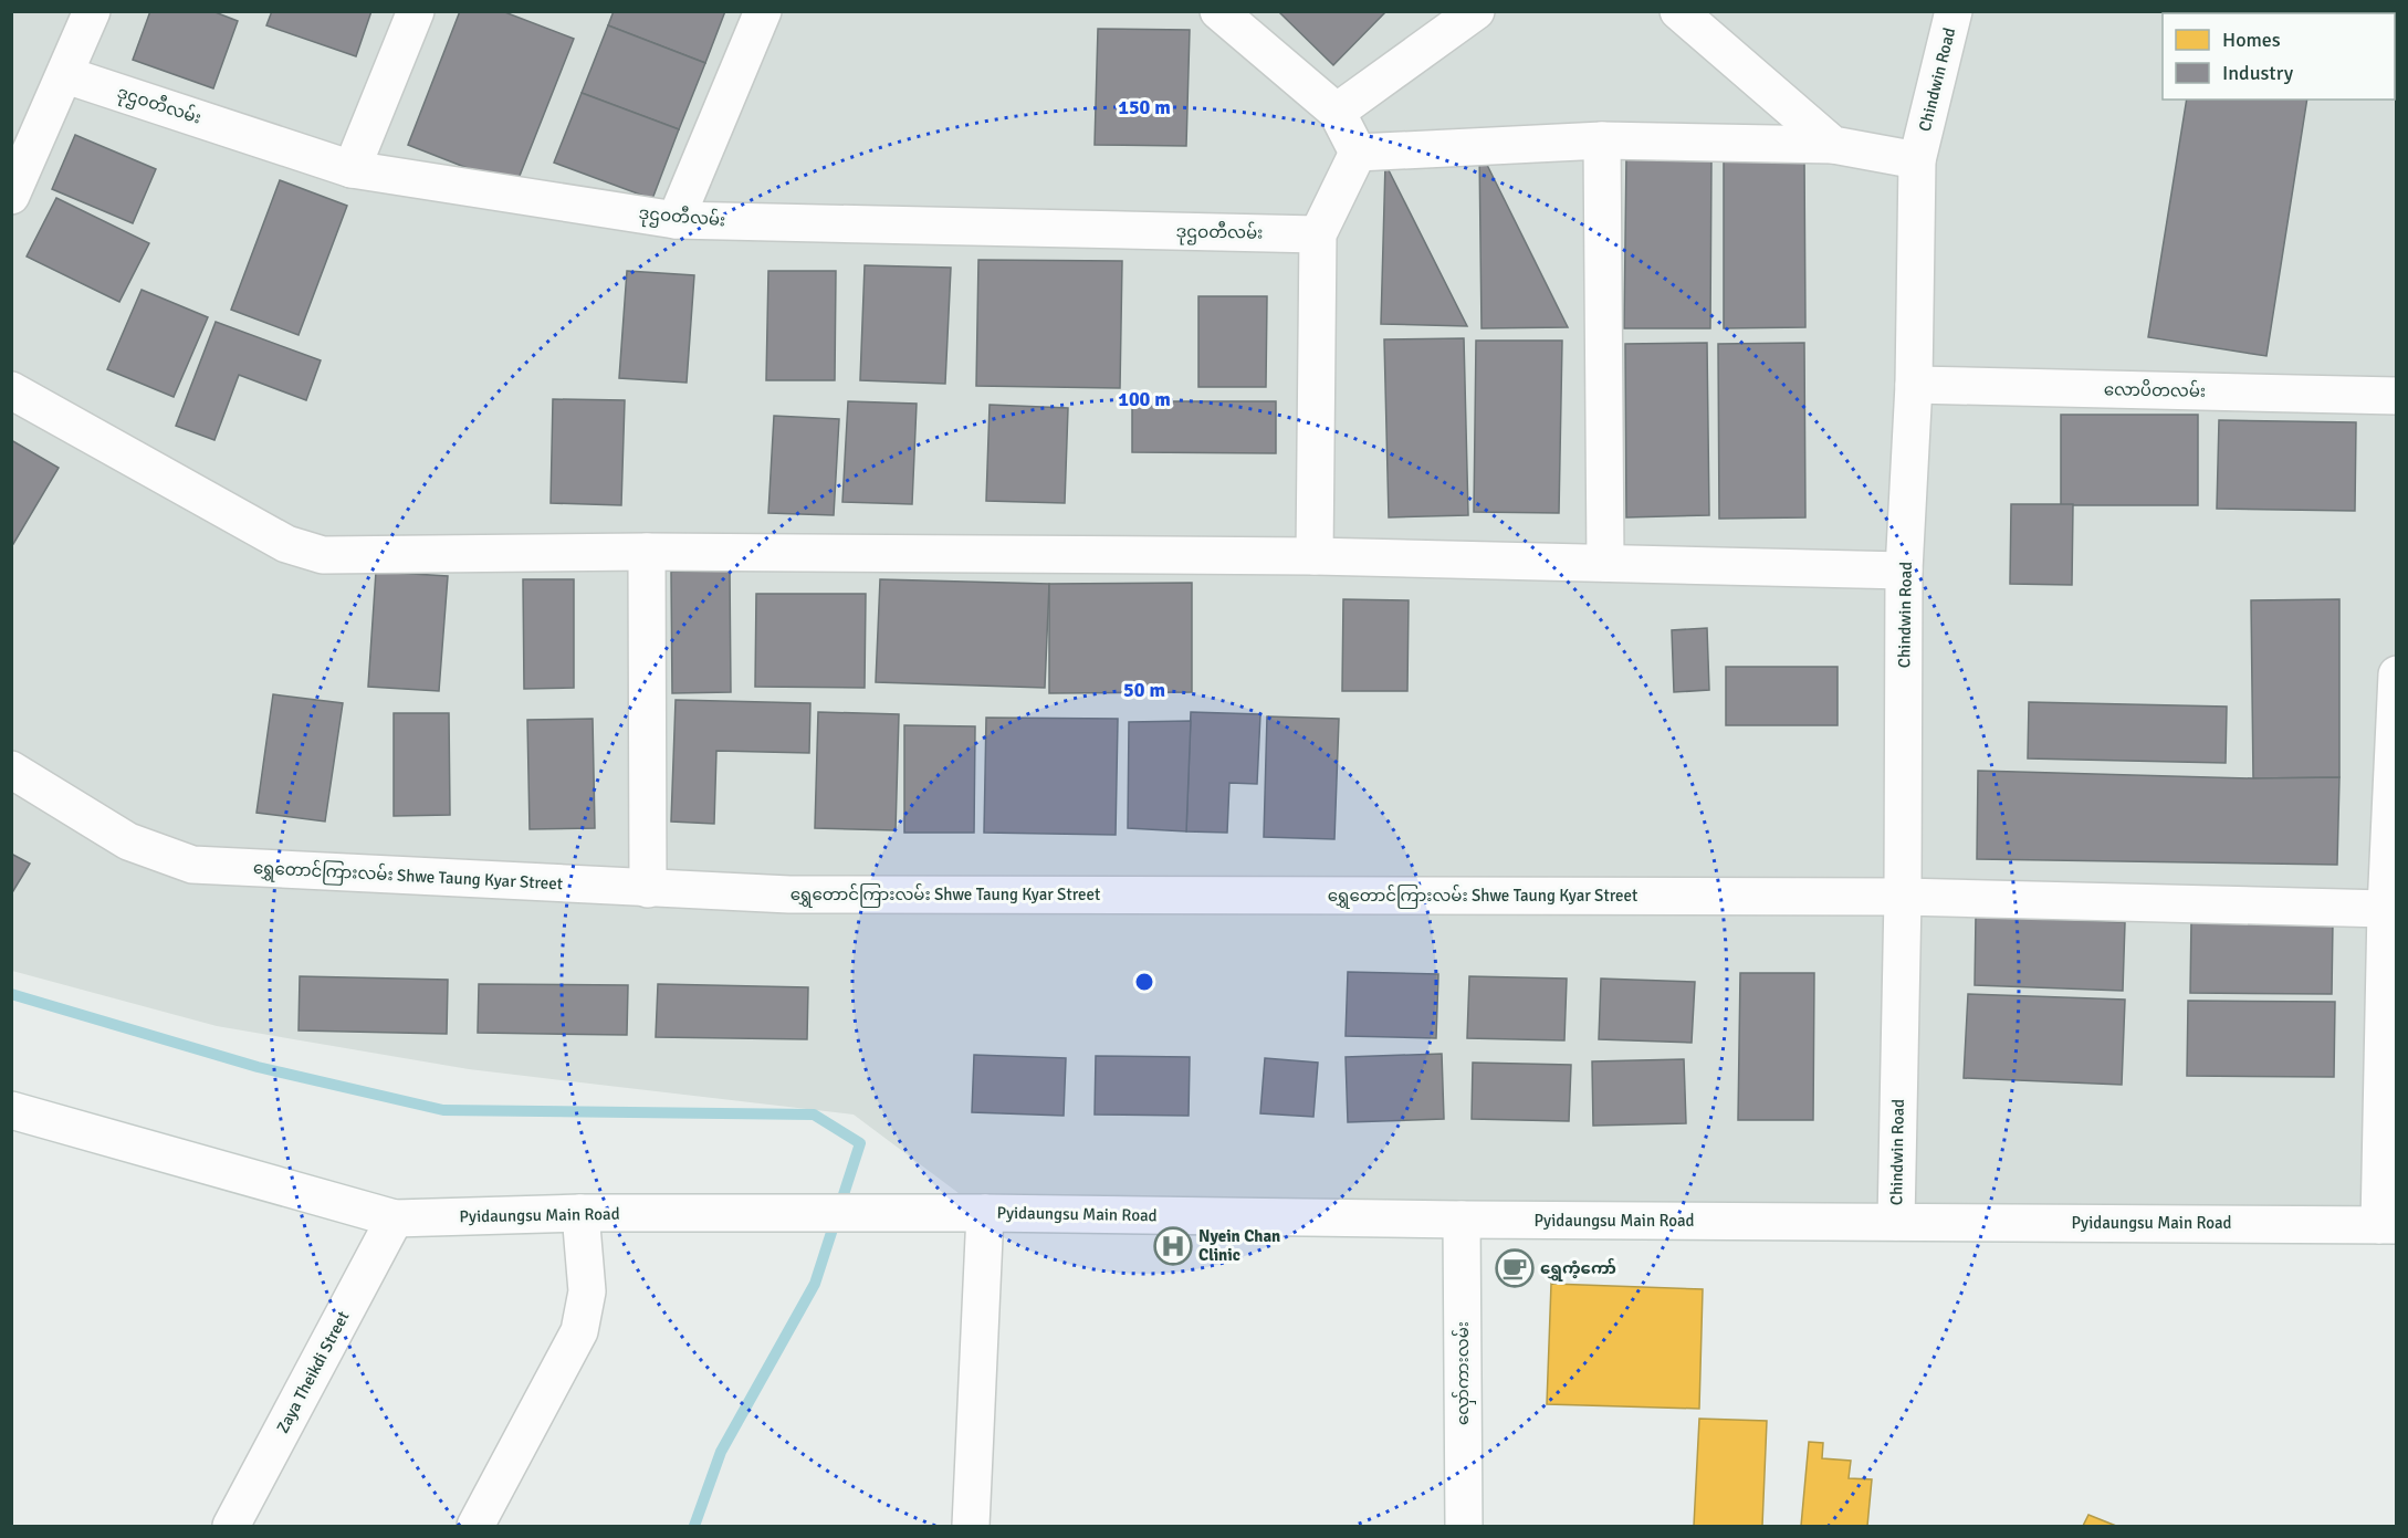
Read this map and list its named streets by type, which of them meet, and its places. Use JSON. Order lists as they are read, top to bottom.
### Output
{
  "streets": {
    "street": [
      "Chindwin Road",
      "ဒုဌဝတီလမ်း",
      "လောပိတလမ်း",
      "ရွှေတောင်ကြားလမ်း Shwe Taung Kyar Street",
      "Pyidaungsu Main Road",
      "Zaya Theikdi Street",
      "လှော်ကားလမ်း"
    ]
  },
  "crossings": [
    ["Chindwin Road", "လောပိတလမ်း"],
    ["Chindwin Road", "ရွှေတောင်ကြားလမ်း Shwe Taung Kyar Street"],
    ["Chindwin Road", "Pyidaungsu Main Road"],
    ["Pyidaungsu Main Road", "Zaya Theikdi Street"],
    ["Pyidaungsu Main Road", "လှော်ကားလမ်း"]
  ],
  "places": {
    "hospital": ["Nyein Chan Clinic"],
    "cafe": ["ရွှေကံ့ကော်"]
  },
  "legend": ["Homes", "Industry"],
  "rings": ["150 m", "100 m", "50 m"]
}
